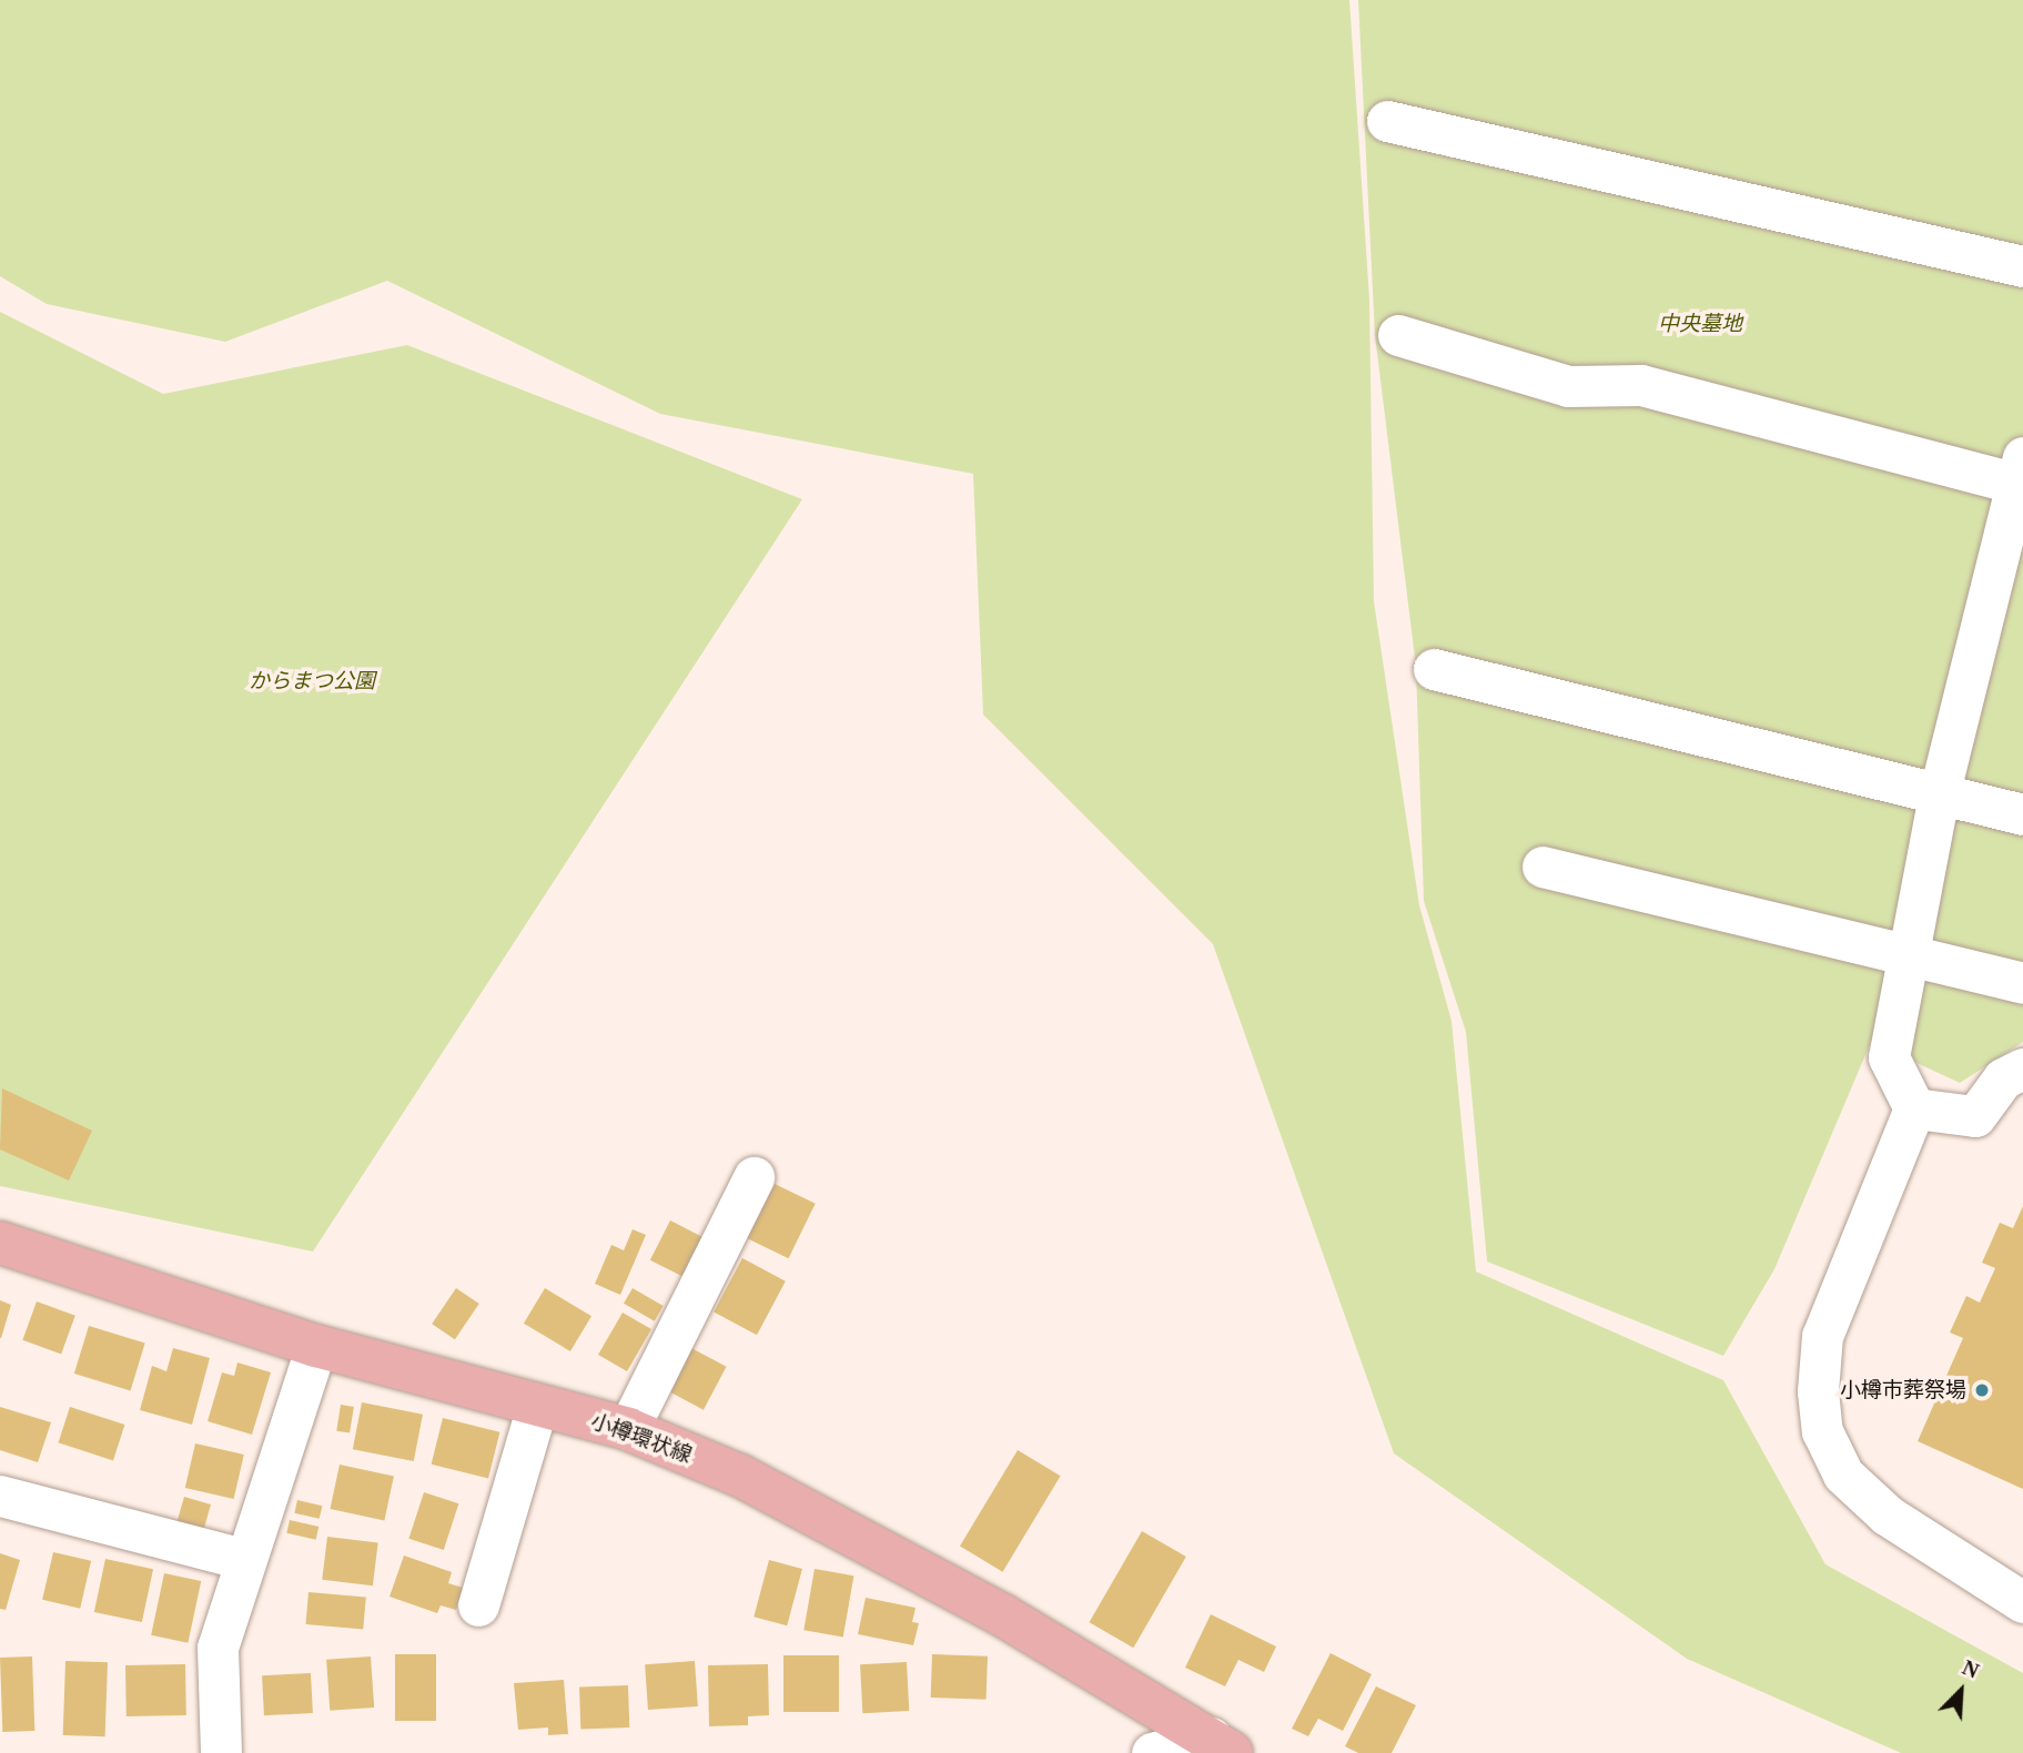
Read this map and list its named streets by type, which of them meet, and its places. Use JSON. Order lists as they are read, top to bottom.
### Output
{
  "streets": {
    "main road": ["小樽環状線"]
  },
  "parks": ["中央墓地", "からまつ公園"],
  "places": ["小樽市葬祭場"],
  "north": "top right"
}
